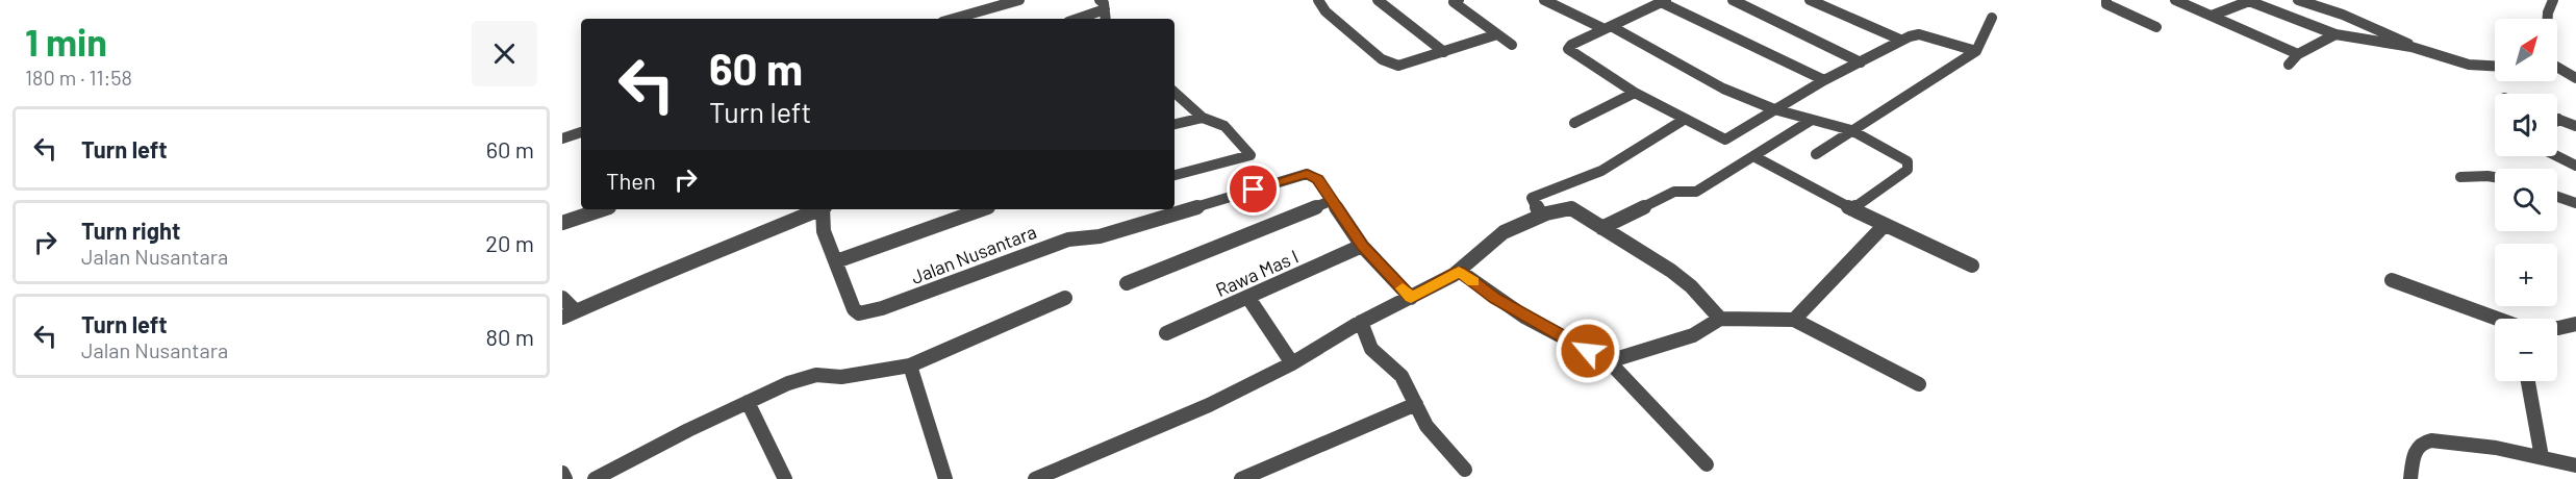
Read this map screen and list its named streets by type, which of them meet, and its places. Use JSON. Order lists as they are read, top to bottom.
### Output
{
  "streets": {
    "street": ["Jalan Nusantara", "Rawa Mas I"]
  },
  "crossings": [
    ["Jalan Nusantara", "Rawa Mas I"]
  ],
  "north": "top right",
  "page": {
    "heading": ["1 min", "180 m · 11:58"],
    "map_buttons": ["+", "−"],
    "turn": ["60 m", "Turn left"],
    "list": [
      {
        "name": "Turn left",
        "value": "60 m"
      },
      {
        "name": "Turn right",
        "note": "Jalan Nusantara",
        "value": "20 m"
      },
      {
        "name": "Turn left",
        "note": "Jalan Nusantara",
        "value": "80 m"
      }
    ],
    "then": "Then"
  }
}
